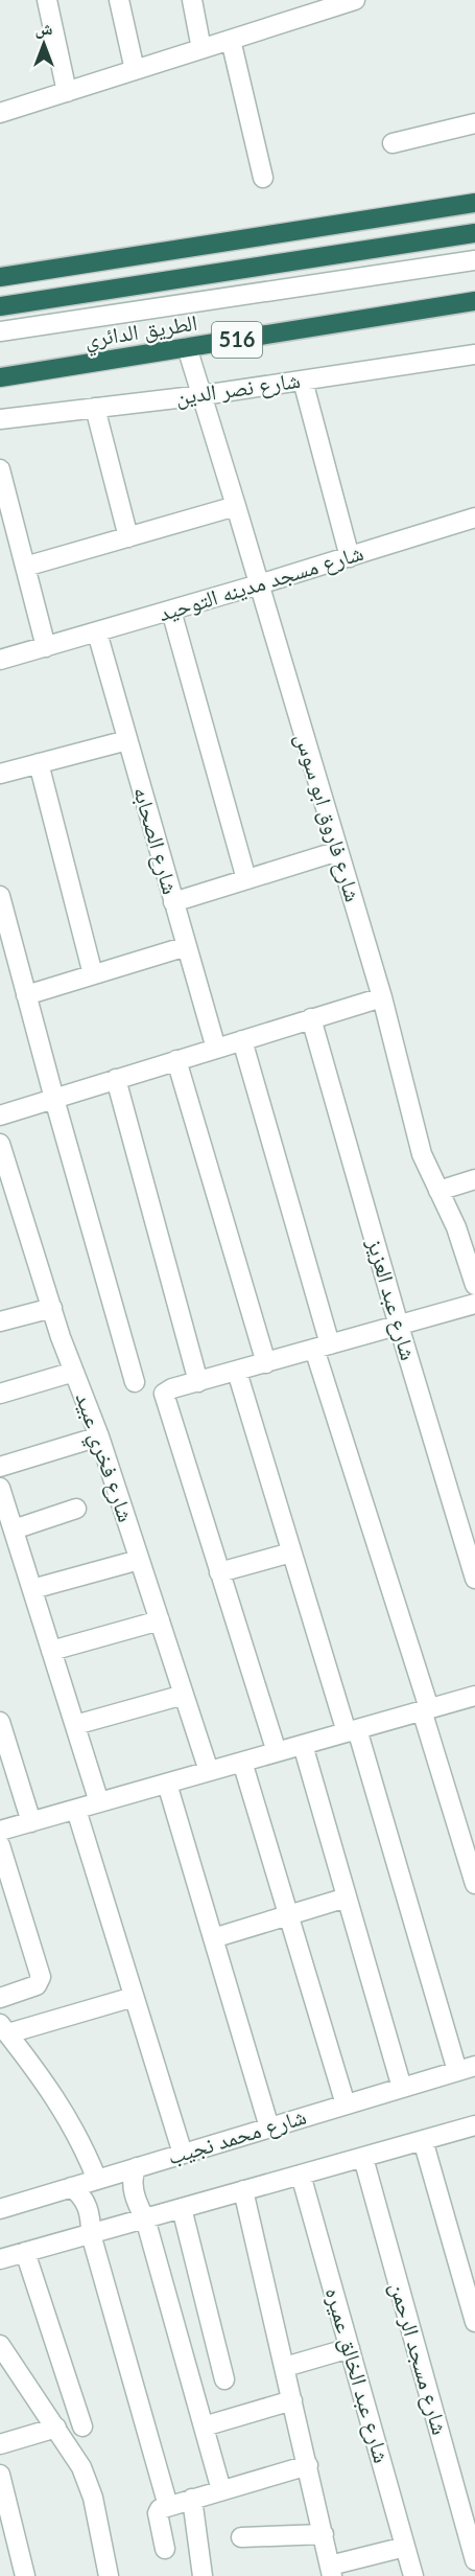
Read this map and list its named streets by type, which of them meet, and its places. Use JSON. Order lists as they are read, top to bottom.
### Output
{
  "streets": {
    "highway": ["الطريق الدائري", "516"],
    "street": [
      "شارع نصر الدين",
      "شارع مسجد مدينه التوحيد",
      "شارع فاروق ابو سوس",
      "شارع الصحابه",
      "شارع عبد العزيز",
      "شارع فخري عبيد",
      "شارع محمد نجيب",
      "شارع مسجد الرحمن",
      "شارع عبد الخالق عميره"
    ]
  },
  "crossings": [
    ["الطريق الدائري", "شارع فاروق ابو سوس"],
    ["شارع نصر الدين", "شارع فاروق ابو سوس"],
    ["شارع مسجد مدينه التوحيد", "شارع فاروق ابو سوس"],
    ["شارع مسجد مدينه التوحيد", "شارع الصحابه"]
  ],
  "north": "top"
}
